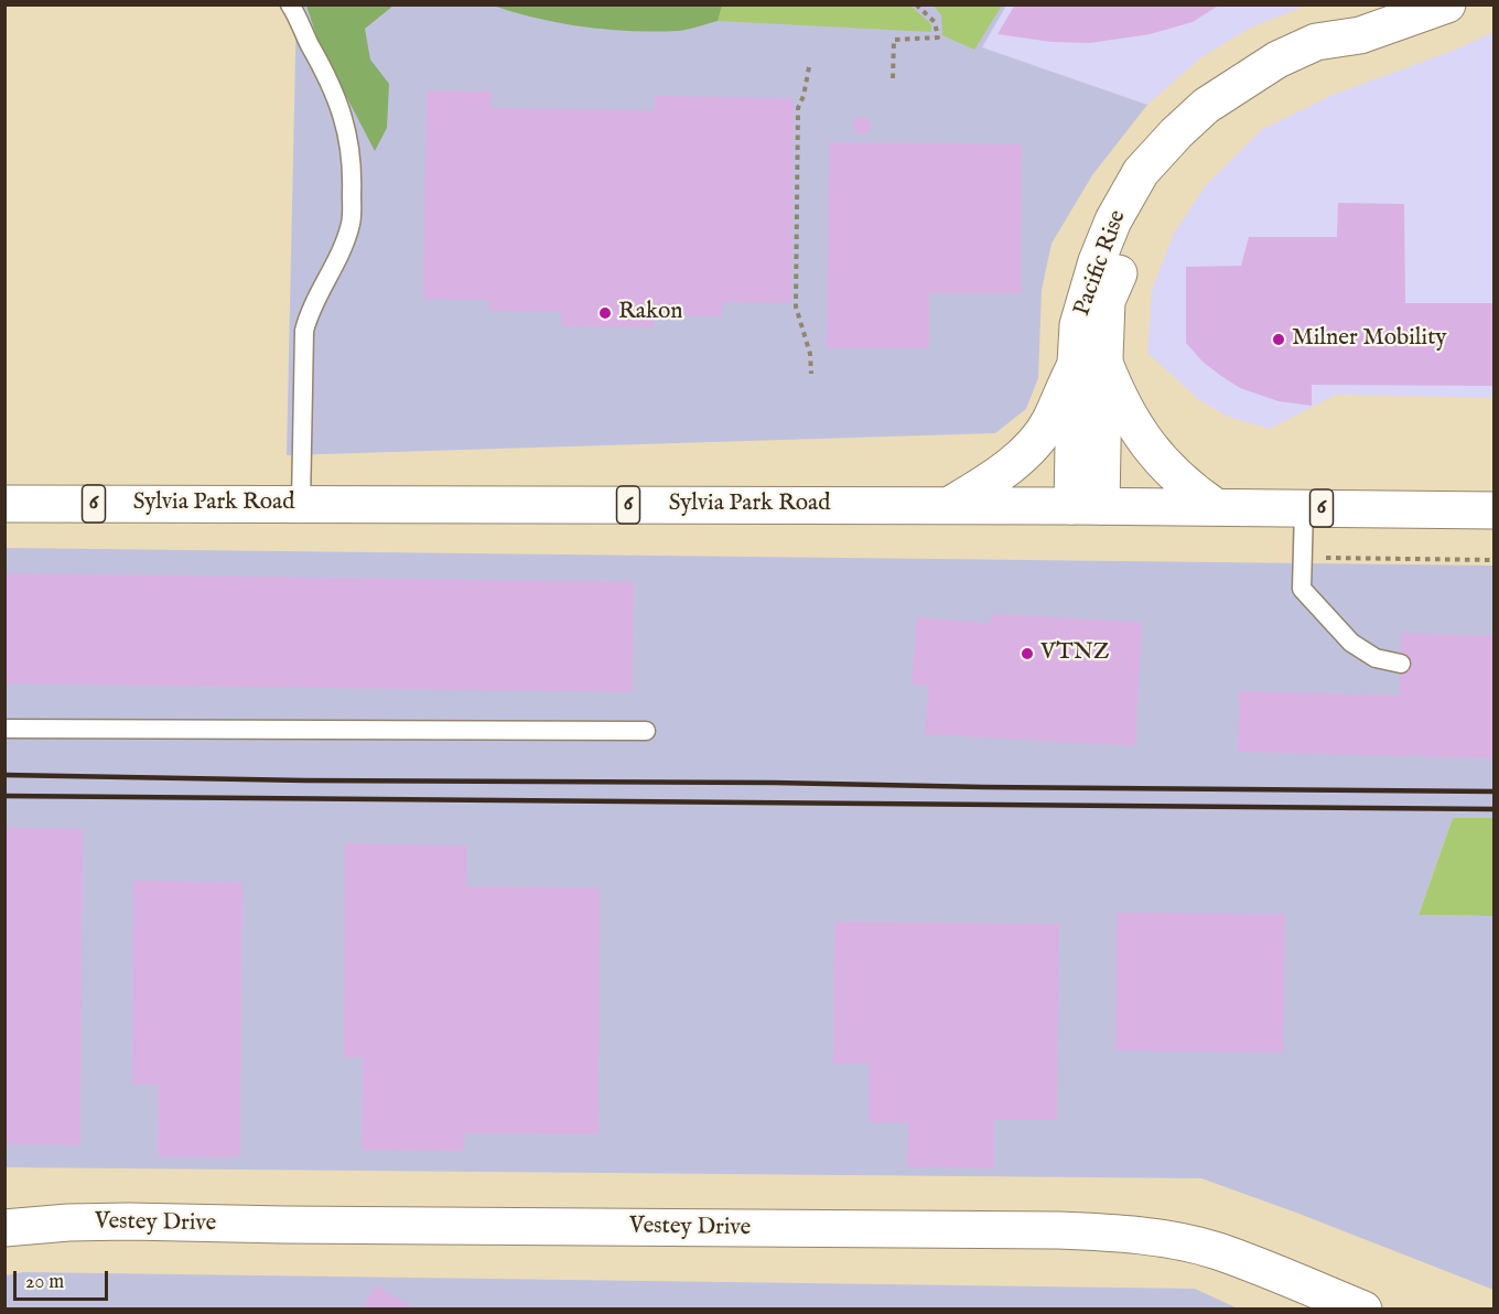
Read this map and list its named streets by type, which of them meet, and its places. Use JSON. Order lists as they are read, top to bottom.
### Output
{
  "streets": {
    "street": [
      "Pacific Rise",
      "6",
      "Sylvia Park Road",
      "Vestey Drive"
    ]
  },
  "crossings": [
    ["Pacific Rise", "Sylvia Park Road"]
  ],
  "places": ["Rakon", "Milner Mobility", "VTNZ"],
  "scale_bar": "20 m"
}
